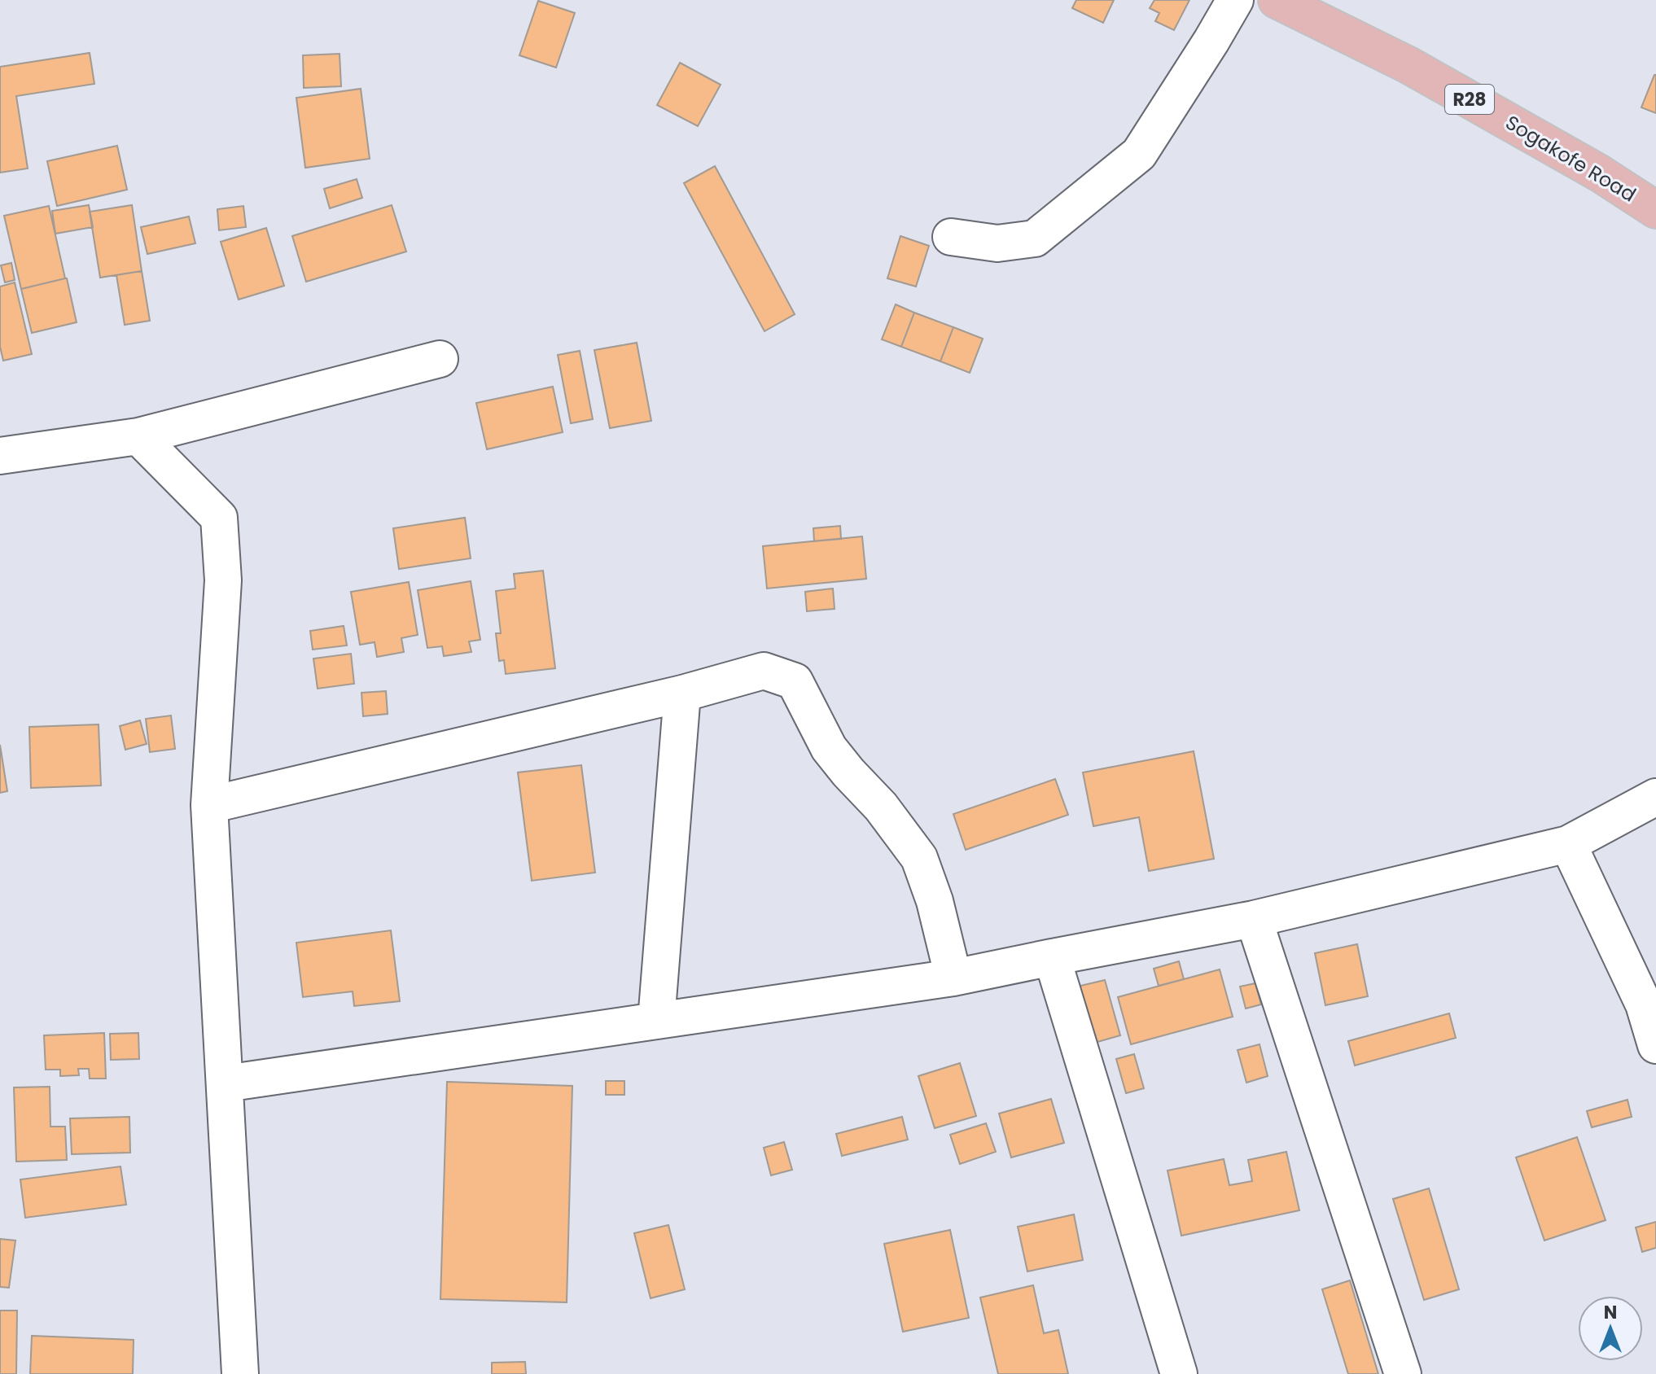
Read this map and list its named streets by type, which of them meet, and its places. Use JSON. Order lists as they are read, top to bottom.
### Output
{
  "streets": {
    "main road": ["R28", "Sogakofe Road"]
  },
  "north": "top"
}
